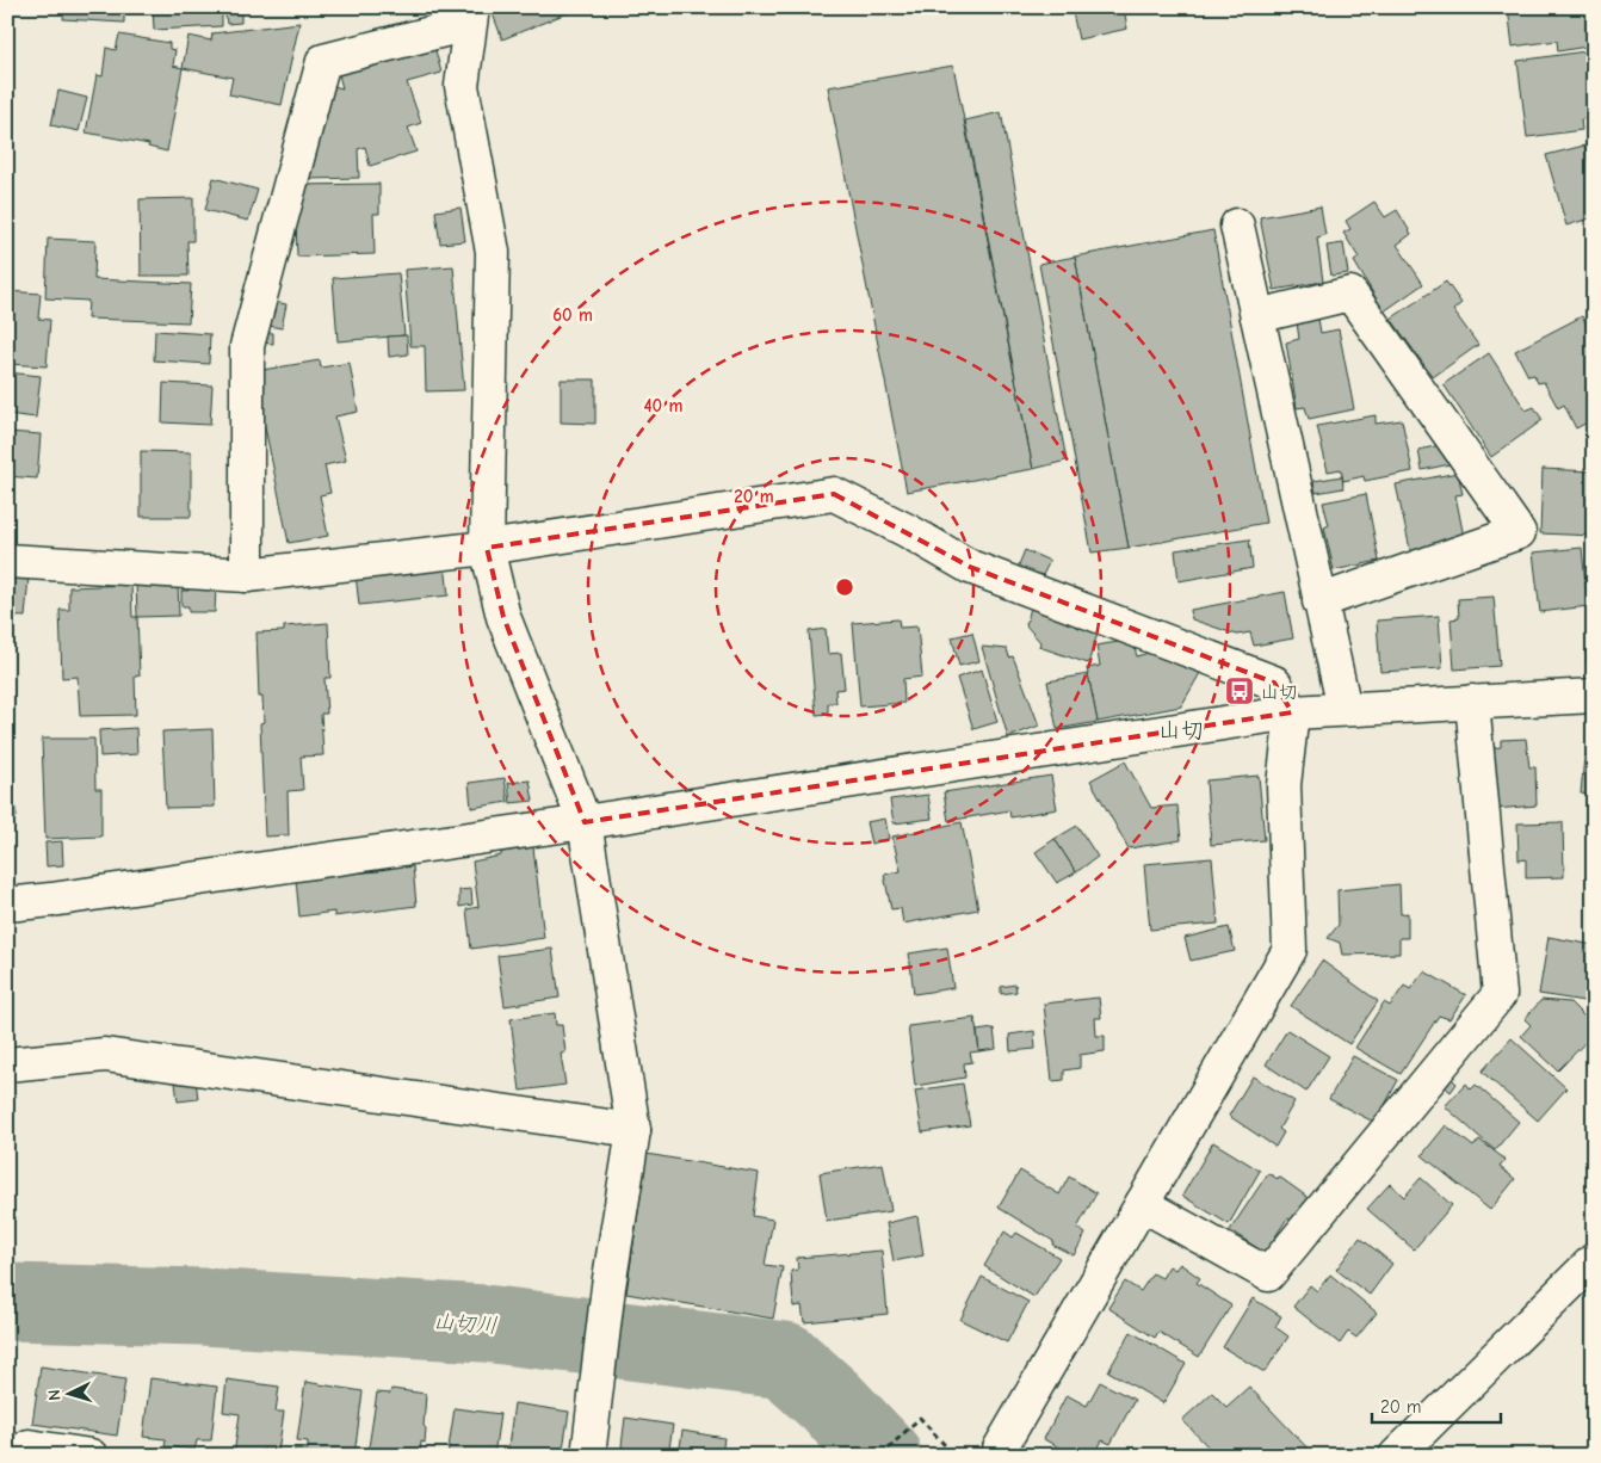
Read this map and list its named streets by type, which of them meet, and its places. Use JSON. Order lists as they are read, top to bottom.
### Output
{
  "districts": ["山切"],
  "water": ["山切川"],
  "places": {
    "bus stop": ["山切"]
  },
  "scale_bar": "20 m",
  "north": "left",
  "rings": ["60 m", "40 m", "20 m"]
}
